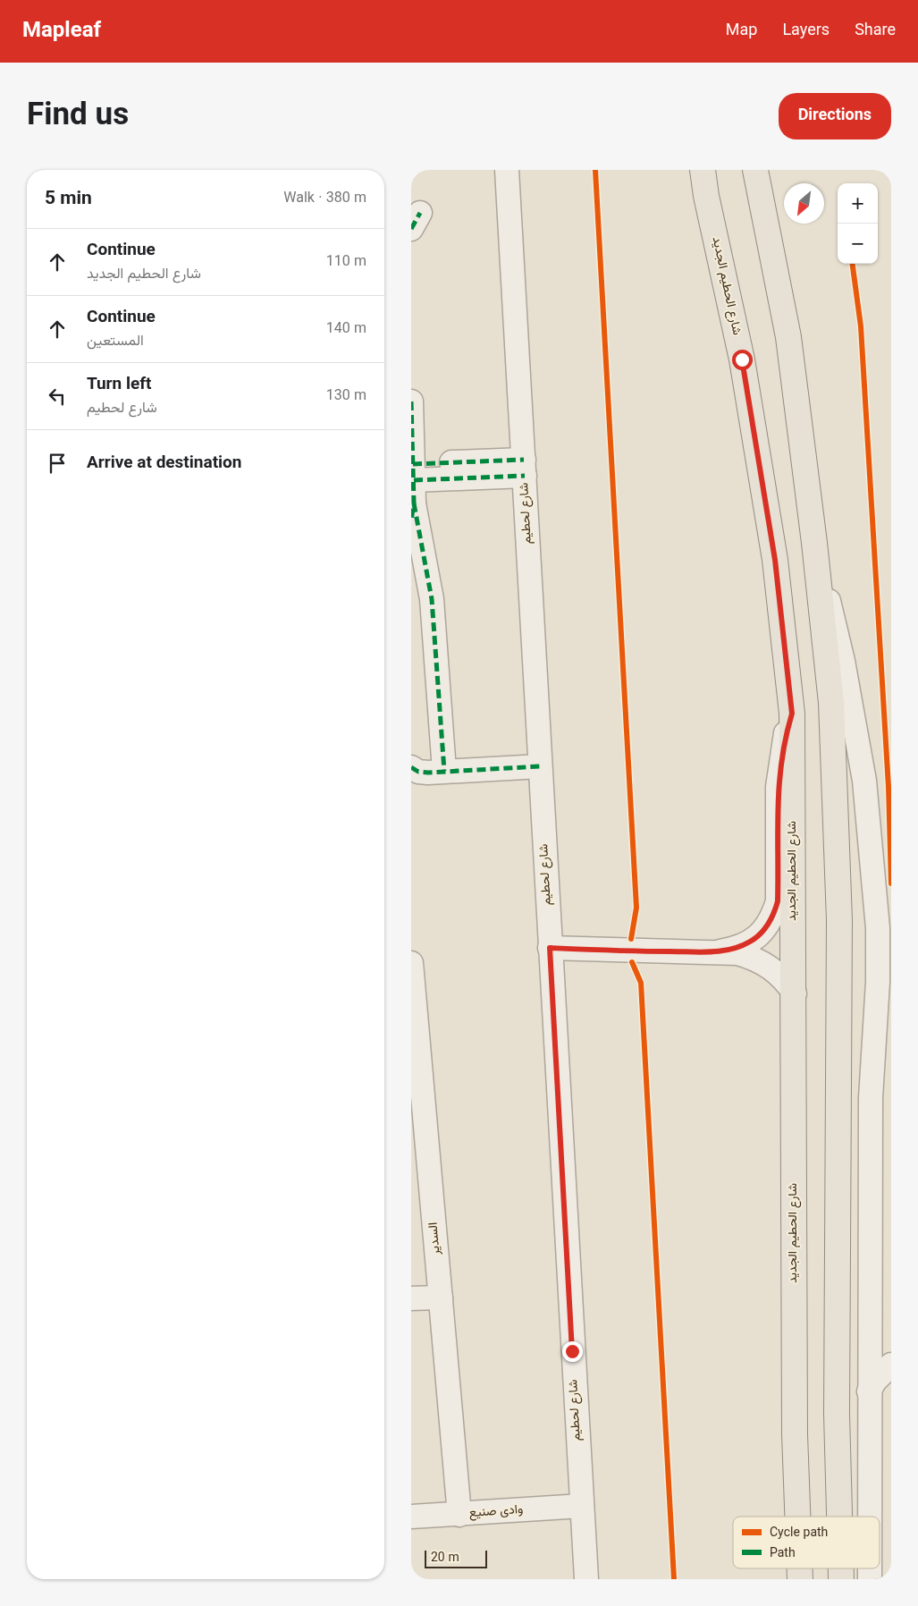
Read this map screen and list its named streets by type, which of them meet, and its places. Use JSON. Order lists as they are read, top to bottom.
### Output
{
  "streets": {
    "main road": ["شارع الحطيم الجديد"],
    "street": ["شارع لحطيم", "السدير", "وادى صنيع"]
  },
  "crossings": [
    ["شارع لحطيم", "وادى صنيع"],
    ["السدير", "وادى صنيع"]
  ],
  "legend": ["Cycle path", "Path"],
  "scale_bar": "20 m",
  "north": "bottom left",
  "page": {
    "header": "Mapleaf",
    "nav": ["Map", "Layers", "Share"],
    "title": "Find us",
    "buttons": "Directions",
    "heading": ["5 min", "Walk · 380 m"],
    "map_buttons": ["+", "−"],
    "list": [
      ["Continue", "شارع الحطيم الجديد", "110 m"],
      ["Continue", "المستعين", "140 m"],
      ["Turn left", "شارع لحطيم", "130 m"],
      "Arrive at destination"
    ],
    "scale": "20 m"
  }
}
